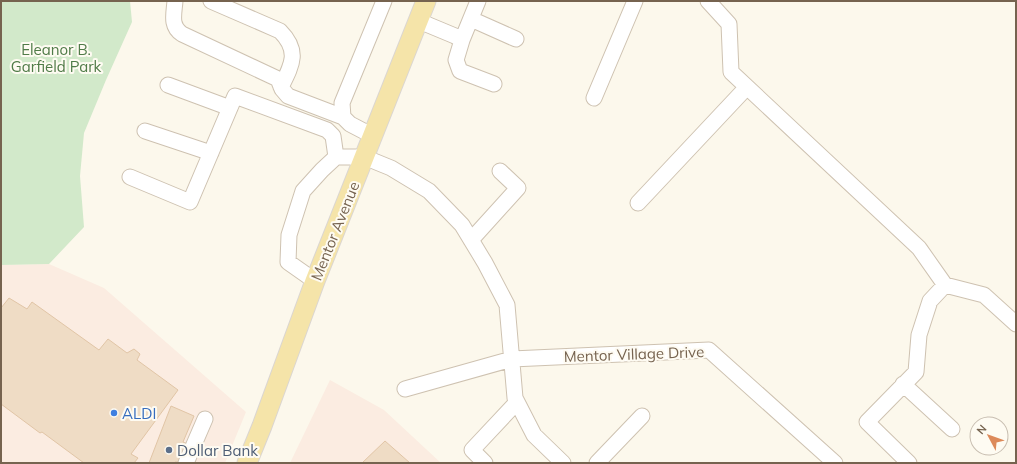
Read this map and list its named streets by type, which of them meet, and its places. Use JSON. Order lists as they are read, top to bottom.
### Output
{
  "streets": {
    "main road": ["Mentor Avenue"],
    "street": ["Mentor Village Drive"]
  },
  "parks": ["Eleanor B. Garfield Park"],
  "places": ["ALDI", "Dollar Bank"],
  "north": "top left"
}
